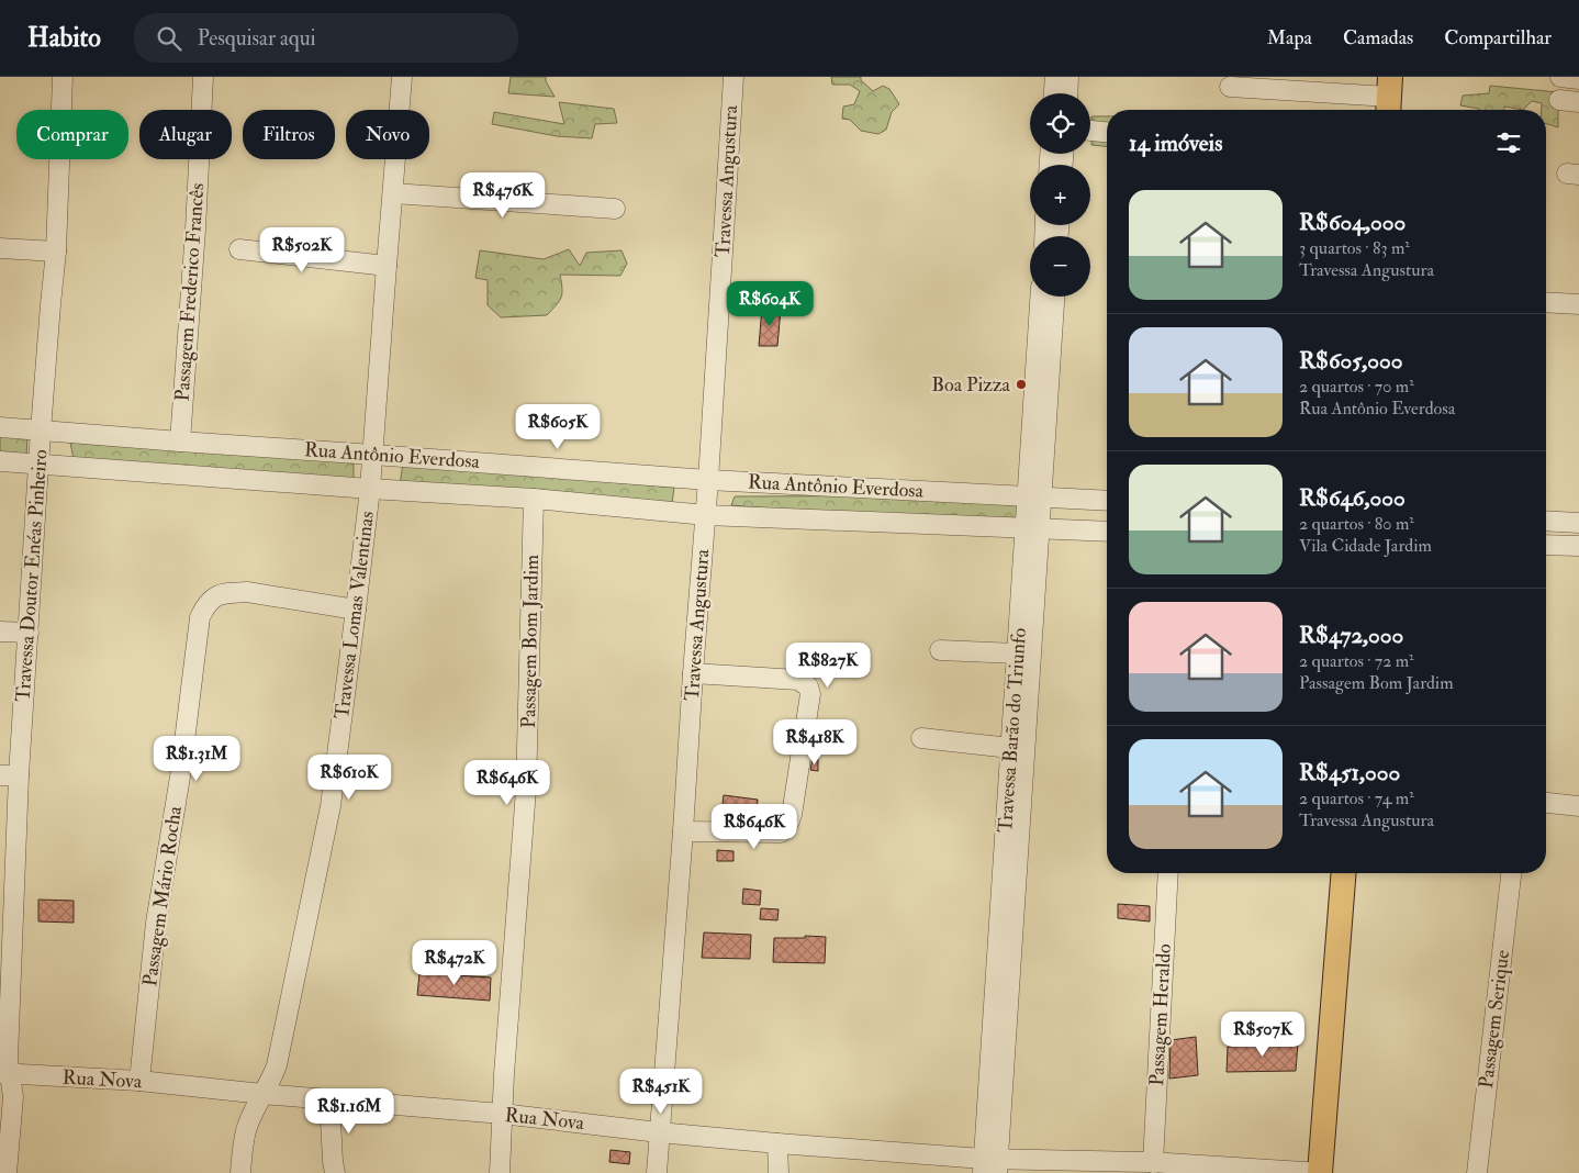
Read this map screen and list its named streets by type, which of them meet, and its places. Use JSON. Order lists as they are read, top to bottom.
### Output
{
  "streets": {
    "street": [
      "Travessa Angustura",
      "Passagem Frederico Francês",
      "Rua Antônio Everdosa",
      "Travessa Doutor Enéas Pinheiro",
      "Travessa Lomas Valentinas",
      "Passagem Bom Jardim",
      "Travessa Barão do Triunfo",
      "Passagem Mário Rocha",
      "Passagem Heraldo",
      "Passagem Serique",
      "Rua Nova"
    ]
  },
  "crossings": [
    ["Travessa Angustura", "Rua Antônio Everdosa"],
    ["Travessa Angustura", "Rua Nova"],
    ["Passagem Frederico Francês", "Rua Antônio Everdosa"],
    ["Rua Antônio Everdosa", "Travessa Doutor Enéas Pinheiro"],
    ["Rua Antônio Everdosa", "Travessa Lomas Valentinas"],
    ["Rua Antônio Everdosa", "Passagem Bom Jardim"],
    ["Rua Antônio Everdosa", "Travessa Barão do Triunfo"],
    ["Travessa Doutor Enéas Pinheiro", "Rua Nova"],
    ["Travessa Lomas Valentinas", "Passagem Mário Rocha"],
    ["Travessa Lomas Valentinas", "Rua Nova"],
    ["Passagem Bom Jardim", "Rua Nova"],
    ["Travessa Barão do Triunfo", "Rua Nova"],
    ["Passagem Mário Rocha", "Rua Nova"],
    ["Passagem Heraldo", "Rua Nova"]
  ],
  "places": ["Boa Pizza"],
  "page": {
    "header": "Habito",
    "search": "Pesquisar aqui",
    "nav": ["Mapa", "Camadas", "Compartilhar"],
    "map_buttons": ["+", "−"],
    "chip": [
      "Comprar",
      "Alugar",
      "Filtros",
      "Novo"
    ],
    "heading": "14 imóveis",
    "price": [
      "R$476K",
      "R$502K",
      "R$604K",
      "R$605K",
      "R$827K",
      "R$418K",
      "R$1.31M",
      "R$610K",
      "R$646K",
      "R$646K",
      "R$472K",
      "R$507K",
      "R$451K",
      "R$1.16M"
    ],
    "list": [
      {
        "name": "R$604,000",
        "note": "3 quartos · 83 m² · Travessa Angustura"
      },
      {
        "name": "R$605,000",
        "note": "2 quartos · 70 m² · Rua Antônio Everdosa"
      },
      {
        "name": "R$646,000",
        "note": "2 quartos · 80 m² · Vila Cidade Jardim"
      },
      {
        "name": "R$472,000",
        "note": "2 quartos · 72 m² · Passagem Bom Jardim"
      },
      {
        "name": "R$451,000",
        "note": "2 quartos · 74 m² · Travessa Angustura"
      }
    ]
  }
}
